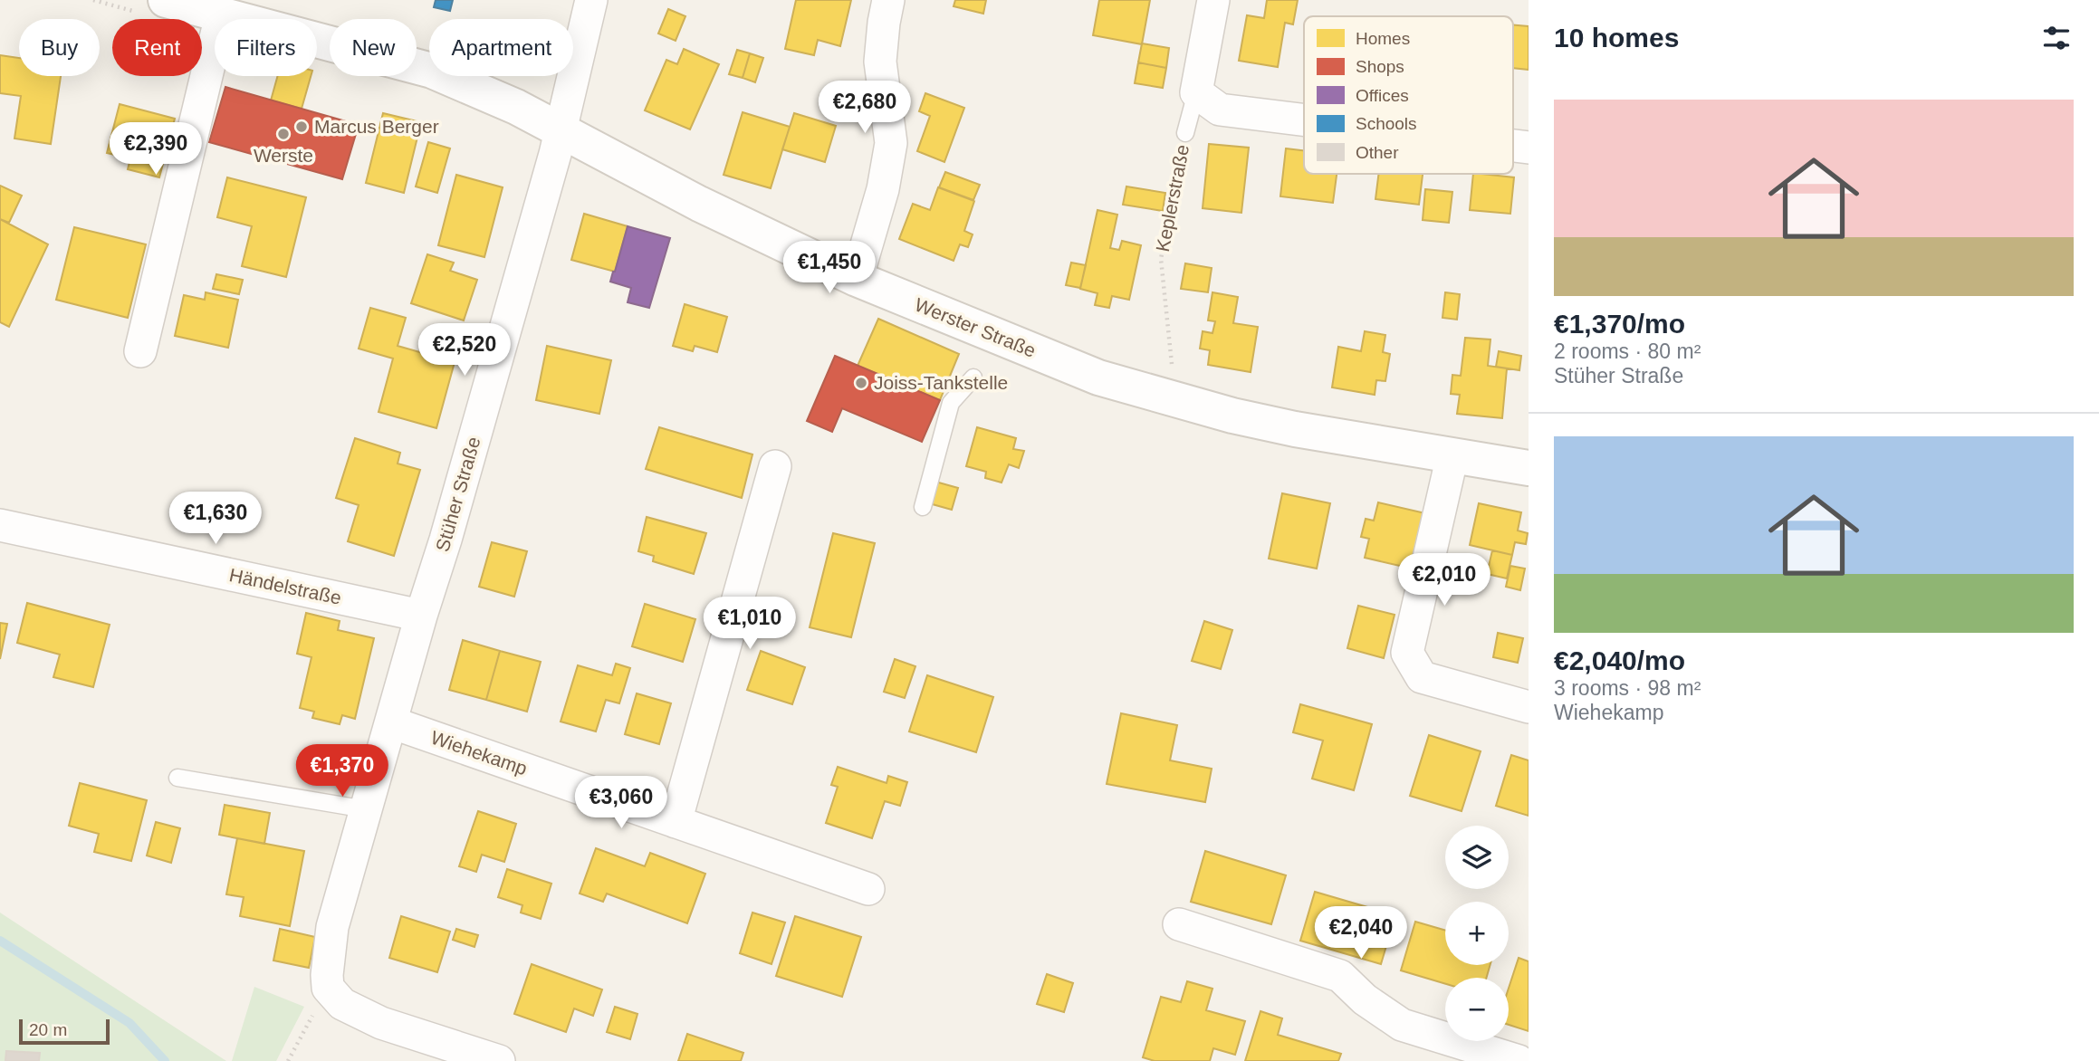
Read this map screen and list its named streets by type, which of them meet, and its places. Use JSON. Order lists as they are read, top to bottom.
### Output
{
  "streets": {
    "main road": ["Werster Straße"],
    "street": [
      "Keplerstraße",
      "Stüher Straße",
      "Händelstraße",
      "Wiehekamp"
    ]
  },
  "crossings": [
    ["Keplerstraße", "Werster Straße"],
    ["Werster Straße", "Stüher Straße"],
    ["Stüher Straße", "Händelstraße"],
    ["Stüher Straße", "Wiehekamp"]
  ],
  "places": ["Marcus Berger", "Werste", "Joiss-Tankstelle"],
  "legend": [
    "Homes",
    "Shops",
    "Offices",
    "Schools",
    "Other"
  ],
  "scale_bar": "20 m",
  "page": {
    "heading": "10 homes",
    "chip": [
      "Buy",
      "Rent",
      "Filters",
      "New",
      "Apartment"
    ],
    "list": [
      {
        "name": "€1,370/mo",
        "note": "2 rooms · 80 m² · Stüher Straße"
      },
      {
        "name": "€2,040/mo",
        "note": "3 rooms · 98 m² · Wiehekamp"
      }
    ],
    "price": [
      "€2,680",
      "€2,390",
      "€1,450",
      "€2,520",
      "€1,630",
      "€2,010",
      "€1,010",
      "€1,370",
      "€3,060",
      "€2,040"
    ],
    "map_buttons": ["+", "−"],
    "scale": "20 m"
  }
}
